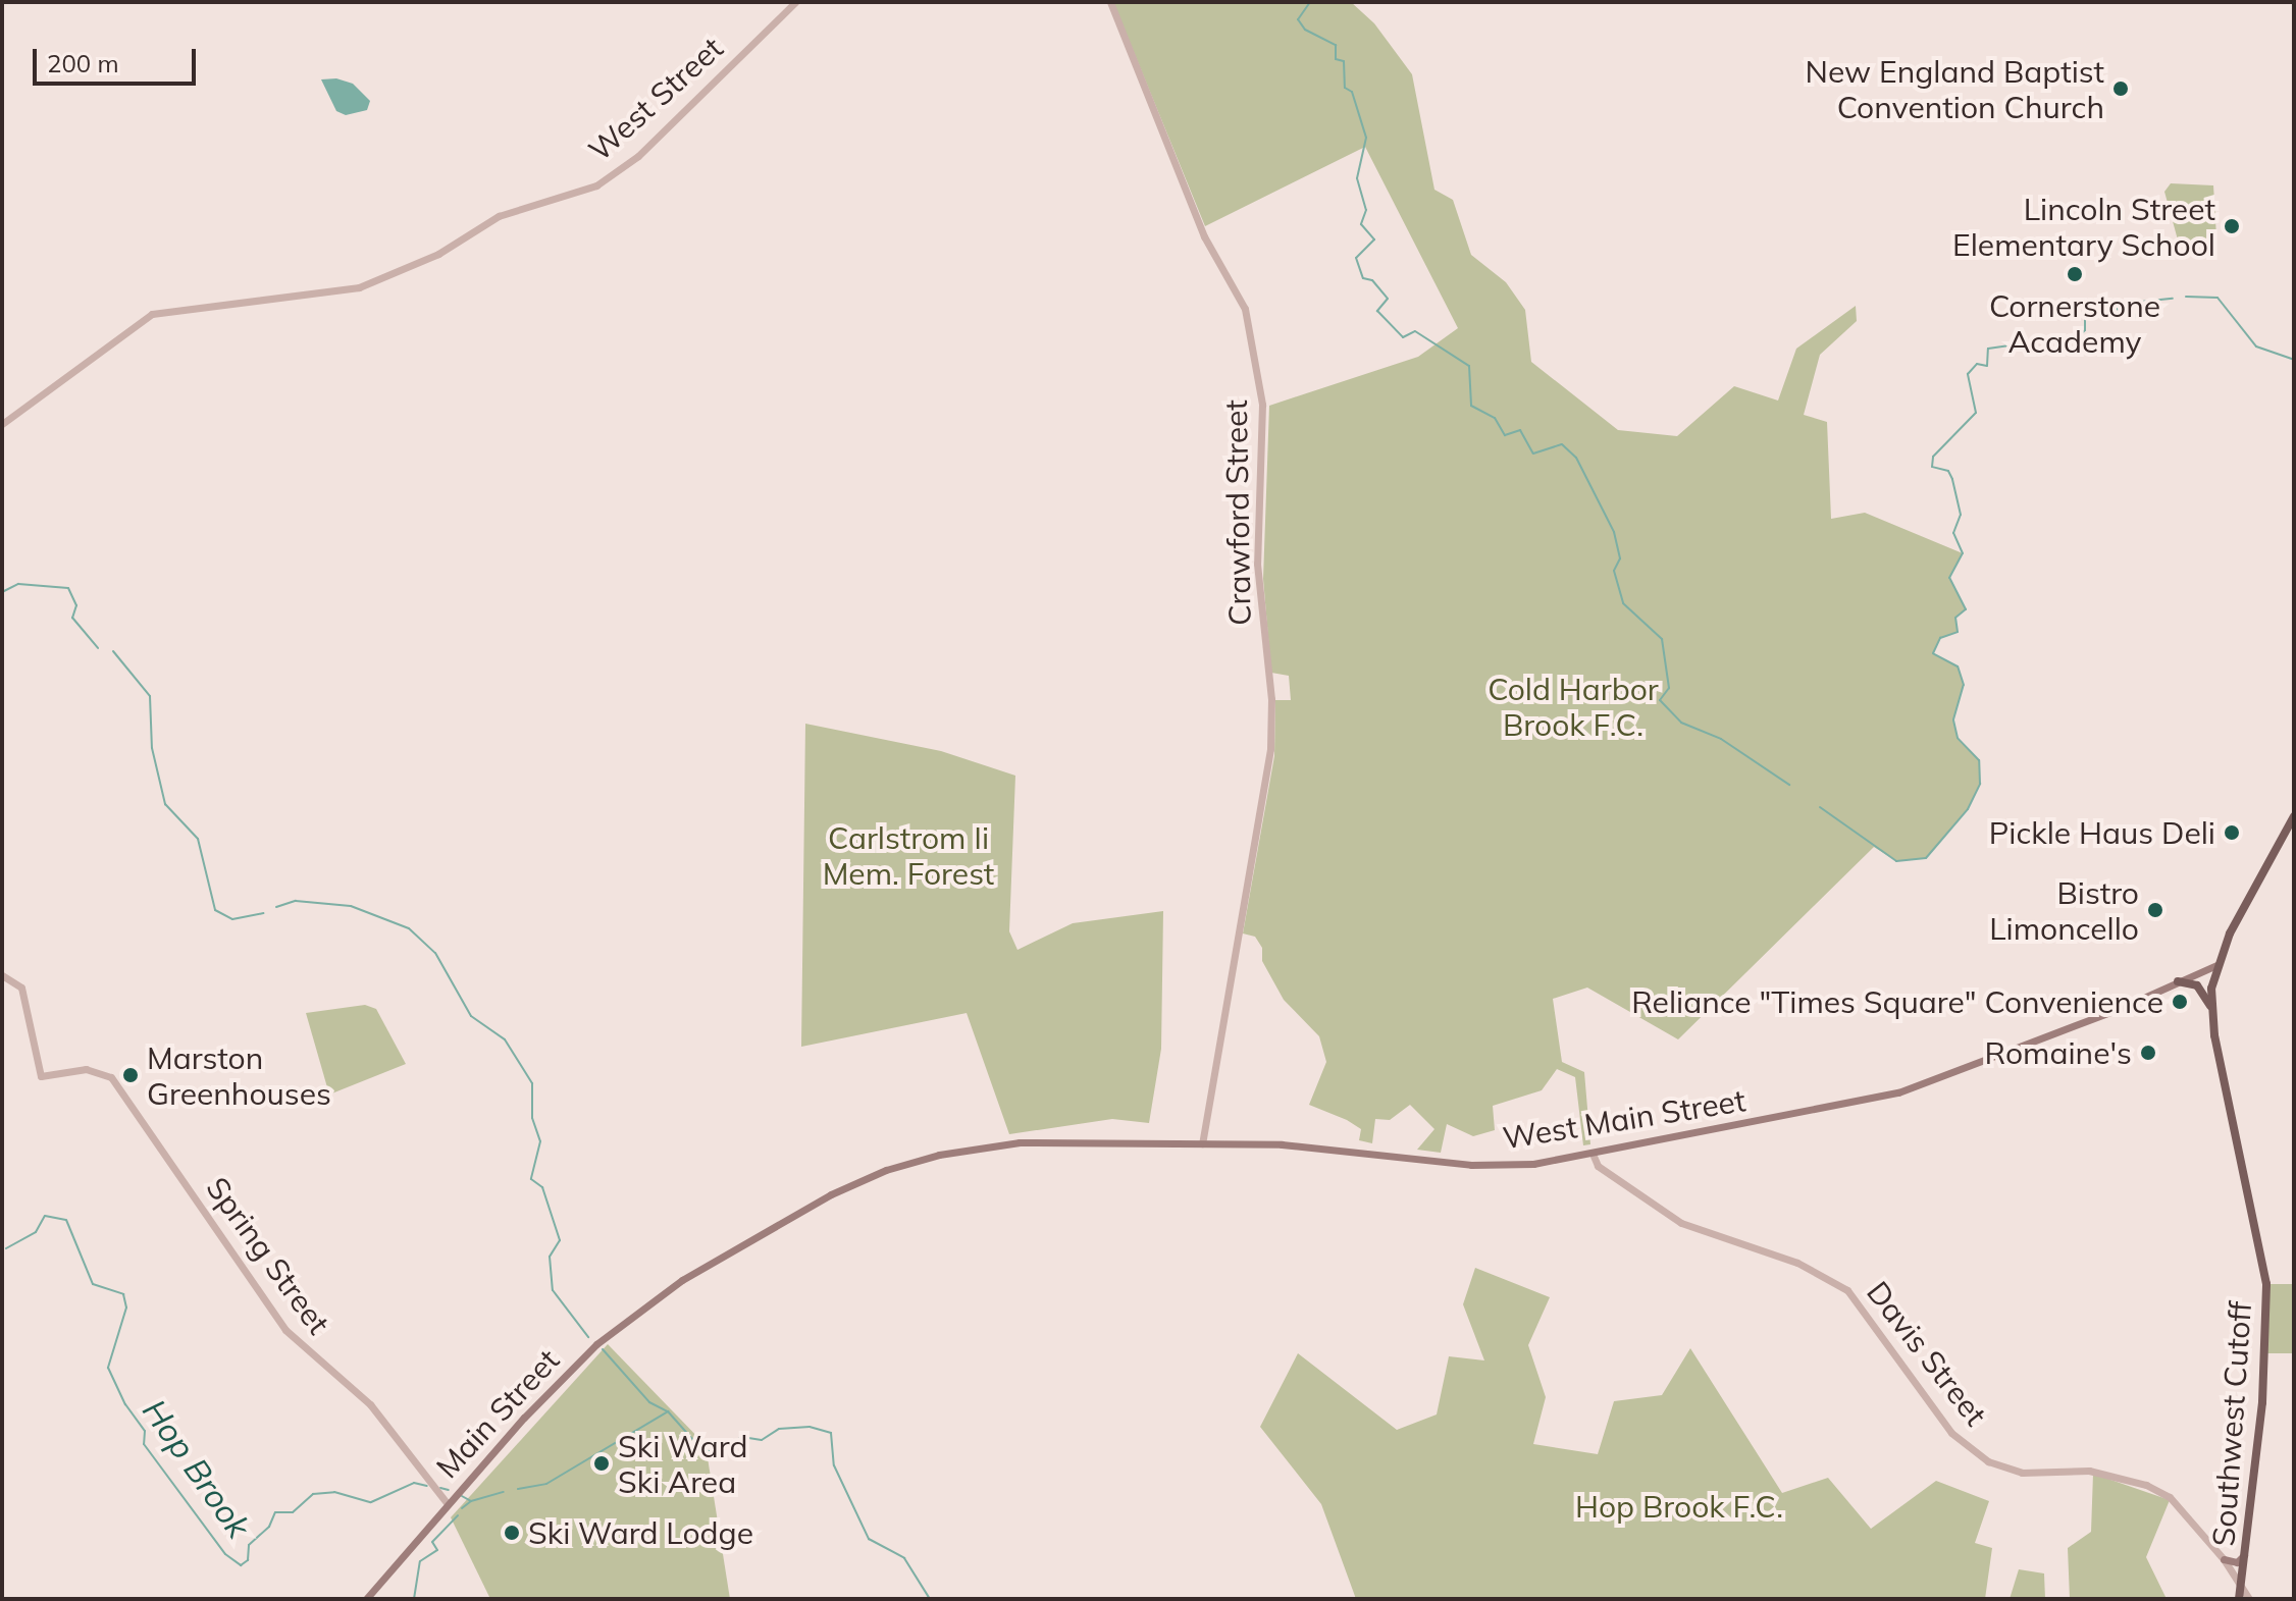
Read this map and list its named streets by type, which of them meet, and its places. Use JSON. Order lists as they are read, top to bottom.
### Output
{
  "streets": {
    "main road": ["West Main Street", "Main Street", "Southwest Cutoff"],
    "street": [
      "West Street",
      "Crawford Street",
      "Spring Street",
      "Davis Street"
    ]
  },
  "crossings": [
    ["Crawford Street", "West Main Street"],
    ["West Main Street", "Davis Street"],
    ["West Main Street", "Main Street"],
    ["West Main Street", "Southwest Cutoff"],
    ["Spring Street", "Main Street"],
    ["Davis Street", "Southwest Cutoff"]
  ],
  "water": ["Hop Brook"],
  "parks": ["Cold Harbor Brook F.C.", "Carlstrom Ii Mem. Forest", "Hop Brook F.C."],
  "places": [
    "New England Baptist Convention Church",
    "Lincoln Street Elementary School",
    "Cornerstone Academy",
    "Pickle Haus Deli",
    "Bistro Limoncello",
    "Reliance \"Times Square\" Convenience",
    "Romaine's",
    "Marston Greenhouses",
    "Ski Ward Ski Area",
    "Ski Ward Lodge"
  ],
  "scale_bar": "200 m"
}
